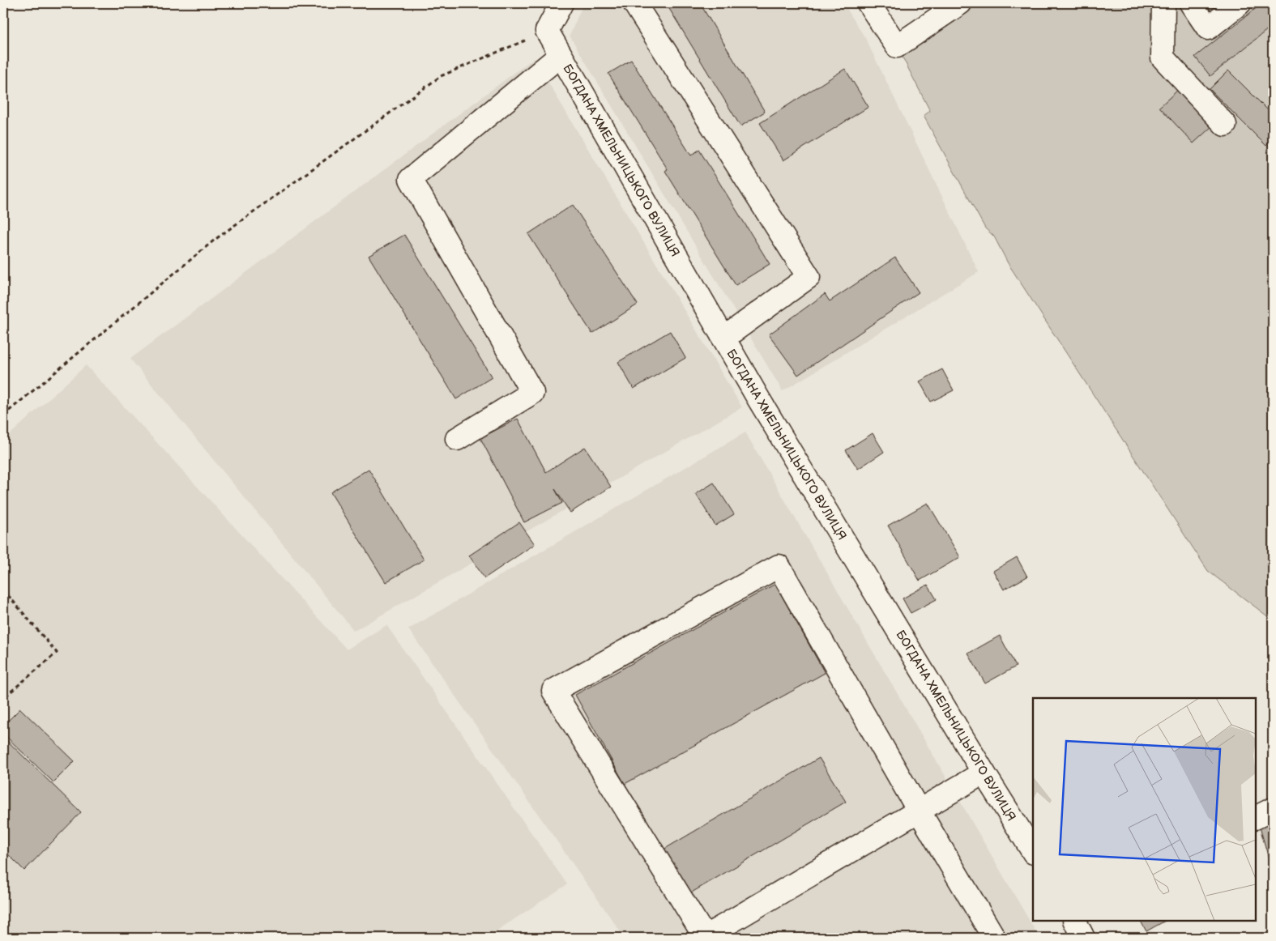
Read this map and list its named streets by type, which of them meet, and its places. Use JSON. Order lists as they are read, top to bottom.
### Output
{
  "streets": {
    "street": ["БОГДАНА ХМЕЛЬНИЦЬКОГО ВУЛИЦЯ"]
  }
}
